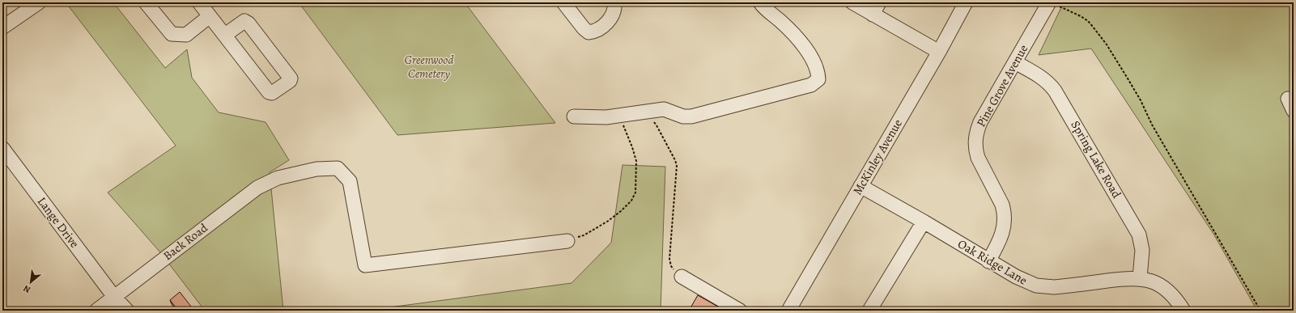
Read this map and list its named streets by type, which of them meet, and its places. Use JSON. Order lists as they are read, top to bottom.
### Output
{
  "streets": {
    "street": [
      "Pine Grove Avenue",
      "McKinley Avenue",
      "Spring Lake Road",
      "Lange Drive",
      "Back Road",
      "Oak Ridge Lane"
    ]
  },
  "crossings": [
    ["Pine Grove Avenue", "Spring Lake Road"],
    ["Pine Grove Avenue", "Oak Ridge Lane"],
    ["McKinley Avenue", "Oak Ridge Lane"],
    ["Spring Lake Road", "Oak Ridge Lane"],
    ["Lange Drive", "Back Road"]
  ],
  "parks": ["Greenwood Cemetery"],
  "north": "bottom left"
}
